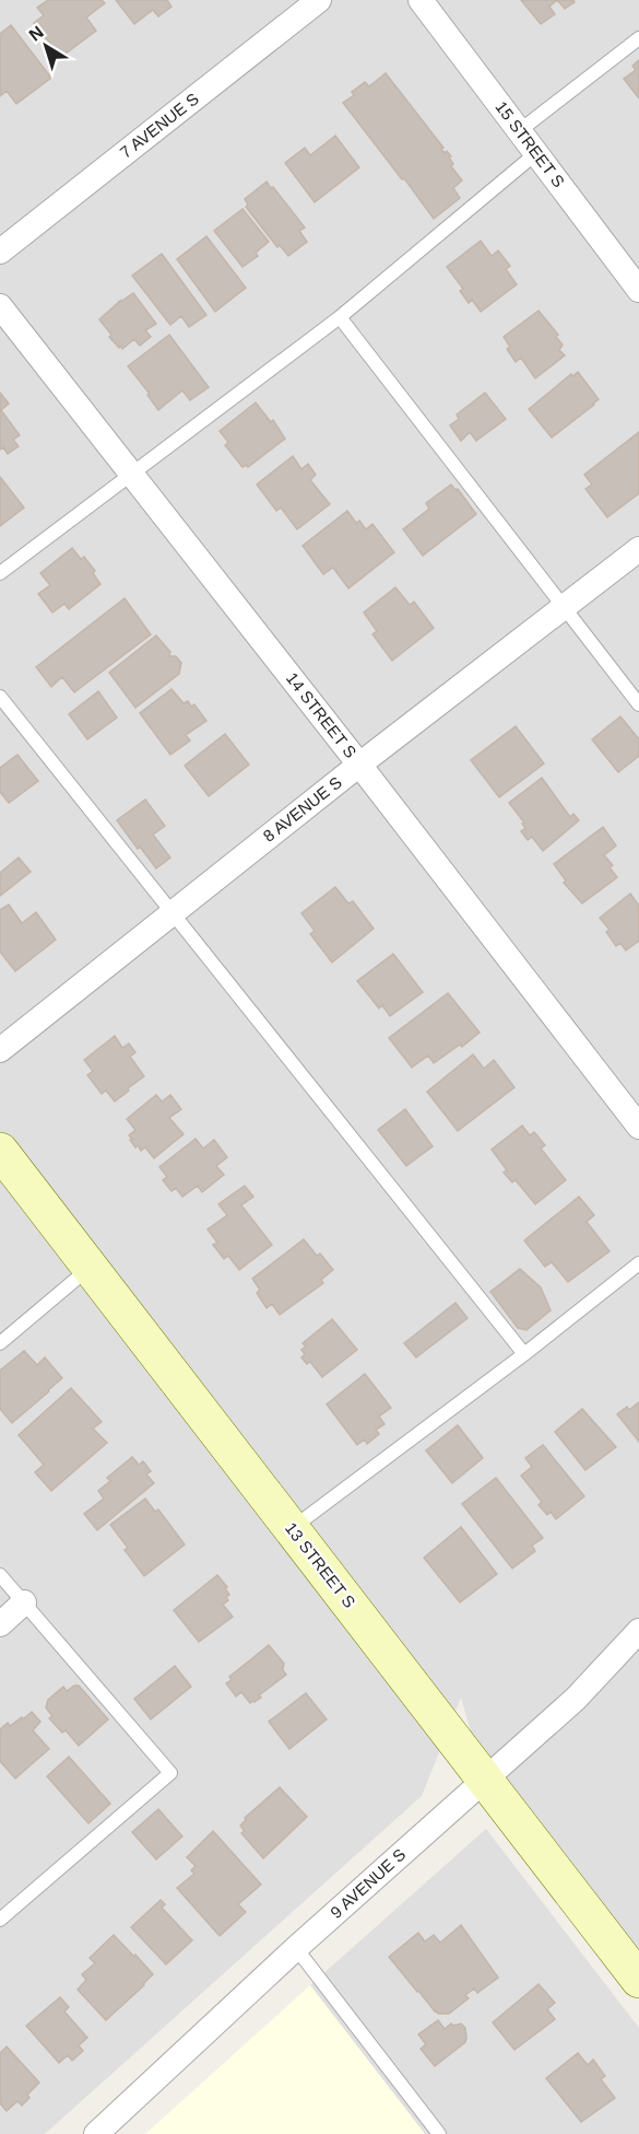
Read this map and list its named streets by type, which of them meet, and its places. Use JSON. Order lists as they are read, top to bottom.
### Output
{
  "streets": {
    "street": [
      "7 AVENUE S",
      "15 STREET S",
      "14 STREET S",
      "8 AVENUE S",
      "13 STREET S",
      "9 AVENUE S"
    ]
  },
  "crossings": [
    ["14 STREET S", "8 AVENUE S"],
    ["13 STREET S", "9 AVENUE S"]
  ],
  "north": "top left"
}
